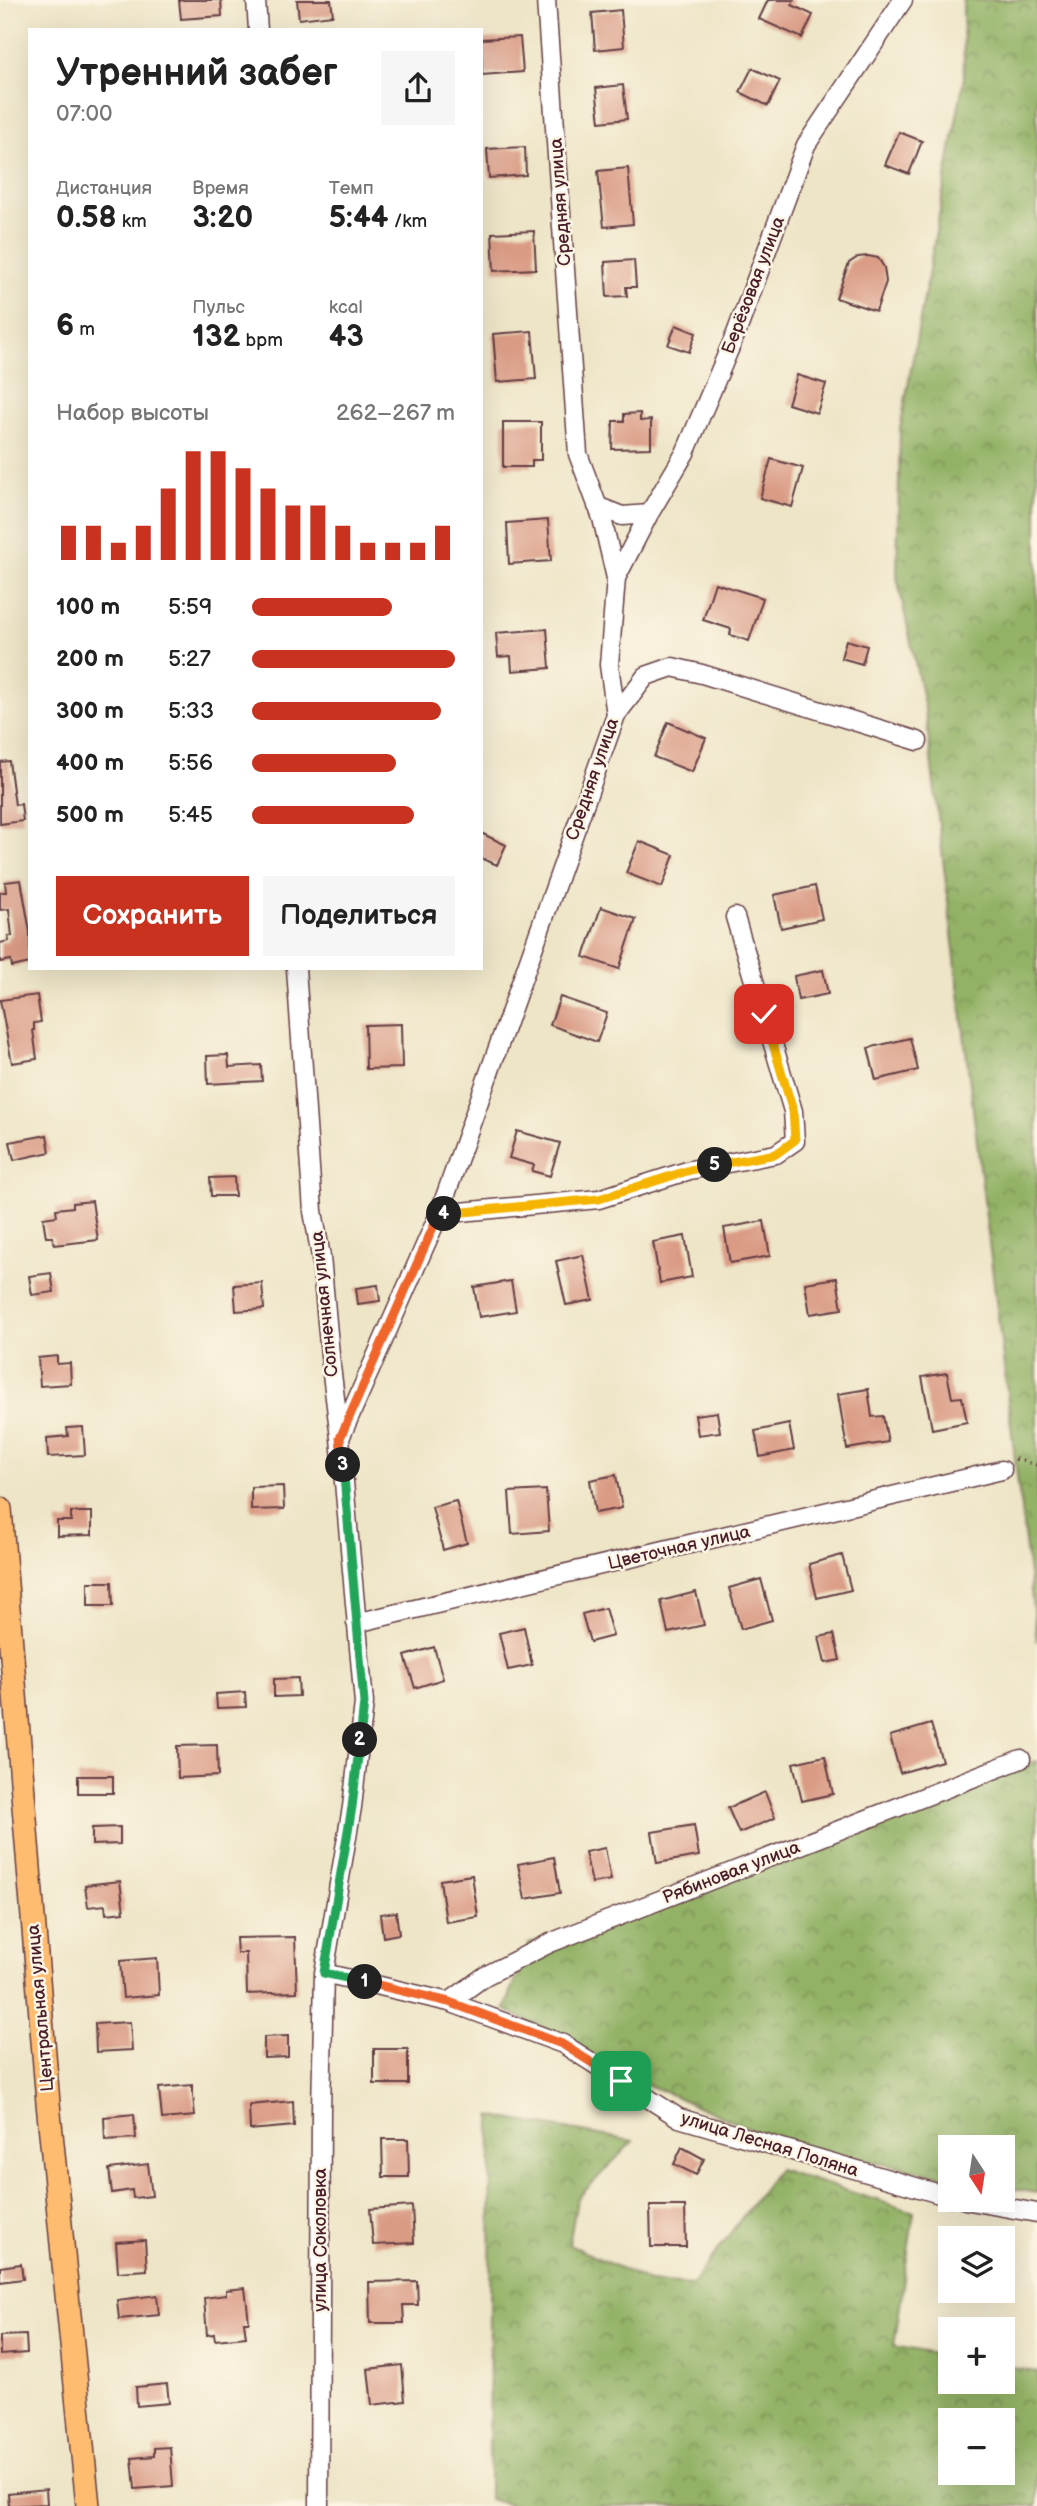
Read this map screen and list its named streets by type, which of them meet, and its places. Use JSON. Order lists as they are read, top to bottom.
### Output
{
  "streets": {
    "main road": ["Центральная улица"],
    "street": [
      "Средняя улица",
      "Берёзовая улица",
      "Солнечная улица",
      "Цветочная улица",
      "Рябиновая улица",
      "улица Лесная Поляна",
      "улица Соколовка"
    ]
  },
  "crossings": [
    ["Средняя улица", "Берёзовая улица"],
    ["Средняя улица", "Солнечная улица"],
    ["Солнечная улица", "Цветочная улица"],
    ["Солнечная улица", "улица Лесная Поляна"],
    ["Солнечная улица", "улица Соколовка"],
    ["Рябиновая улица", "улица Лесная Поляна"],
    ["улица Лесная Поляна", "улица Соколовка"]
  ],
  "north": "bottom",
  "page": {
    "heading": ["Утренний забег", "07:00"],
    "stats": [
      ["Дистанция", "0.58 km"],
      ["Время", "3:20"],
      ["Темп", "5:44 /km"],
      ["6 m"],
      ["Пульс", "132 bpm"],
      ["kcal", "43"]
    ],
    "chart": ["Набор высоты", "262–267 m"],
    "list": [
      {
        "name": "100 m",
        "note": "5:59"
      },
      {
        "name": "200 m",
        "note": "5:27"
      },
      {
        "name": "300 m",
        "note": "5:33"
      },
      {
        "name": "400 m",
        "note": "5:56"
      },
      {
        "name": "500 m",
        "note": "5:45"
      }
    ],
    "buttons": ["Сохранить", "Поделиться"],
    "pins": [
      "5",
      "4",
      "3",
      "2",
      "1"
    ],
    "map_buttons": ["+", "−"]
  }
}
